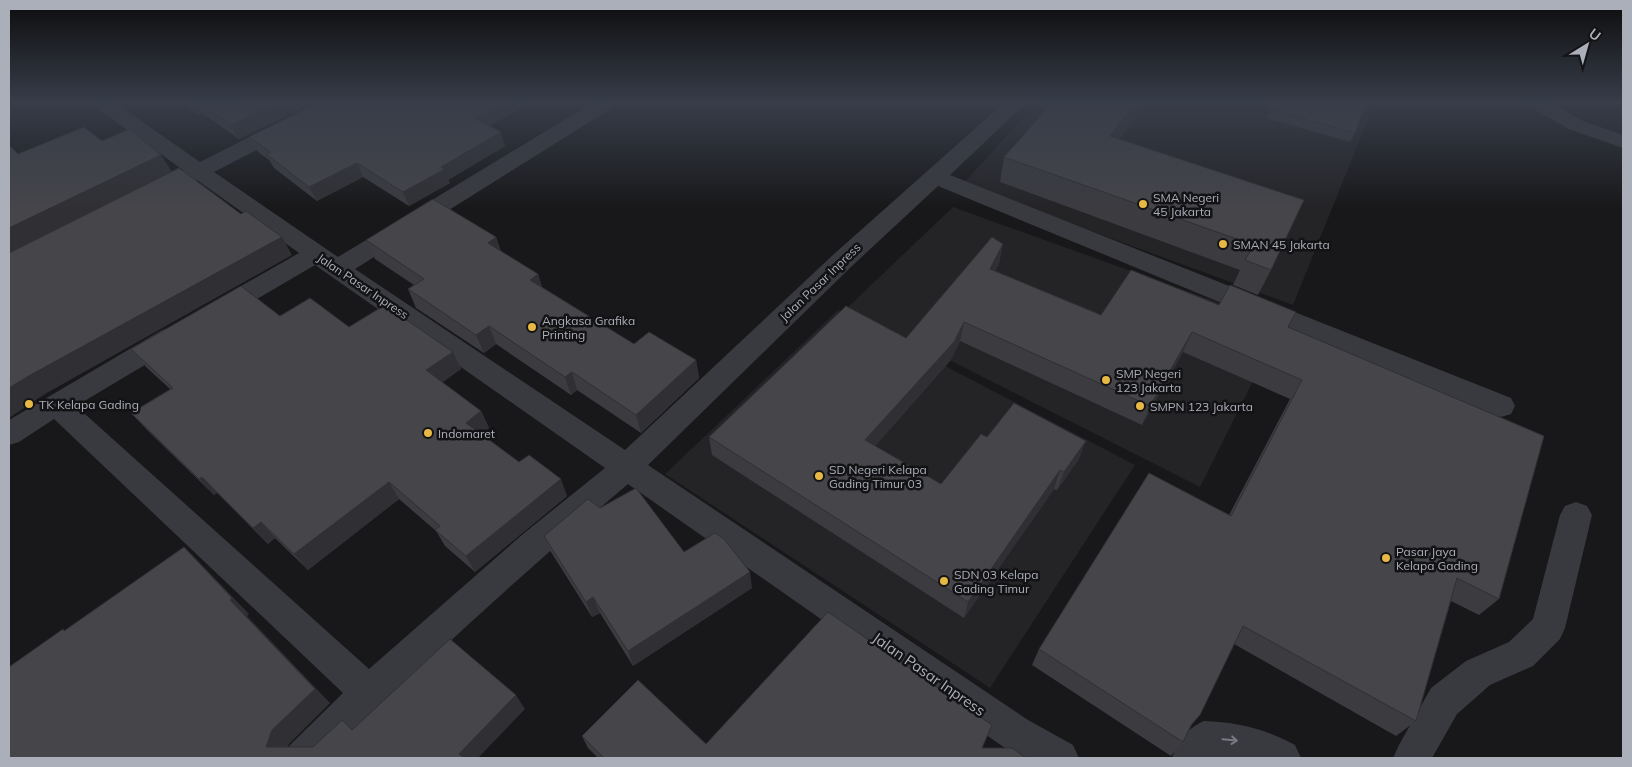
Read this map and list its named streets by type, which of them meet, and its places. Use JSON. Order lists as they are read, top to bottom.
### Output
{
  "streets": {
    "street": ["Jalan Pasar Inpress"]
  },
  "places": [
    "SMA Negeri 45 Jakarta",
    "SMAN 45 Jakarta",
    "Angkasa Grafika Printing",
    "SMP Negeri 123 Jakarta",
    "TK Kelapa Gading",
    "SMPN 123 Jakarta",
    "Indomaret",
    "SD Negeri Kelapa Gading Timur 03",
    "Pasar Jaya Kelapa Gading",
    "SDN 03 Kelapa Gading Timur"
  ],
  "north": "top right"
}
